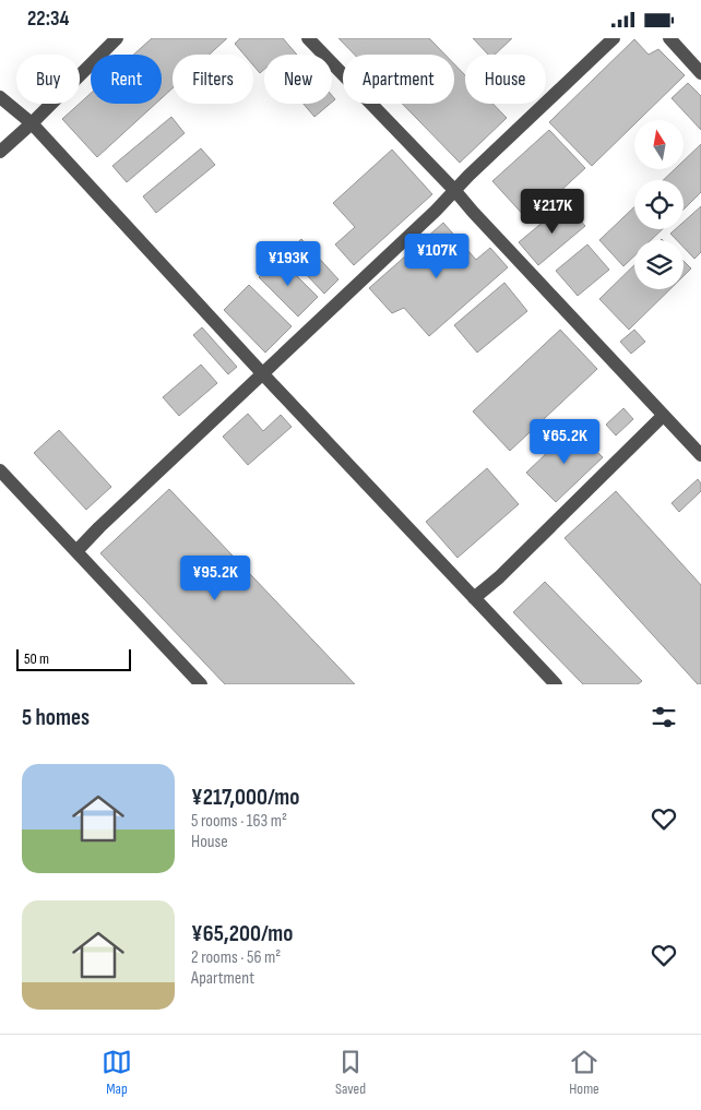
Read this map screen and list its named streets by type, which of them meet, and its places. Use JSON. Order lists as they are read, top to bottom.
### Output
{
  "scale_bar": "50 m",
  "north": "top",
  "page": {
    "status": "22:34",
    "chip": [
      "Buy",
      "Rent",
      "Filters",
      "New",
      "Apartment",
      "House"
    ],
    "price": [
      "¥217K",
      "¥107K",
      "¥193K",
      "¥65.2K",
      "¥95.2K"
    ],
    "scale": "50 m",
    "heading": "5 homes",
    "list": [
      {
        "name": "¥217,000/mo",
        "note": "5 rooms · 163 m² · House"
      },
      {
        "name": "¥65,200/mo",
        "note": "2 rooms · 56 m² · Apartment"
      }
    ],
    "tabs": ["Map", "Saved", "Home"]
  }
}
